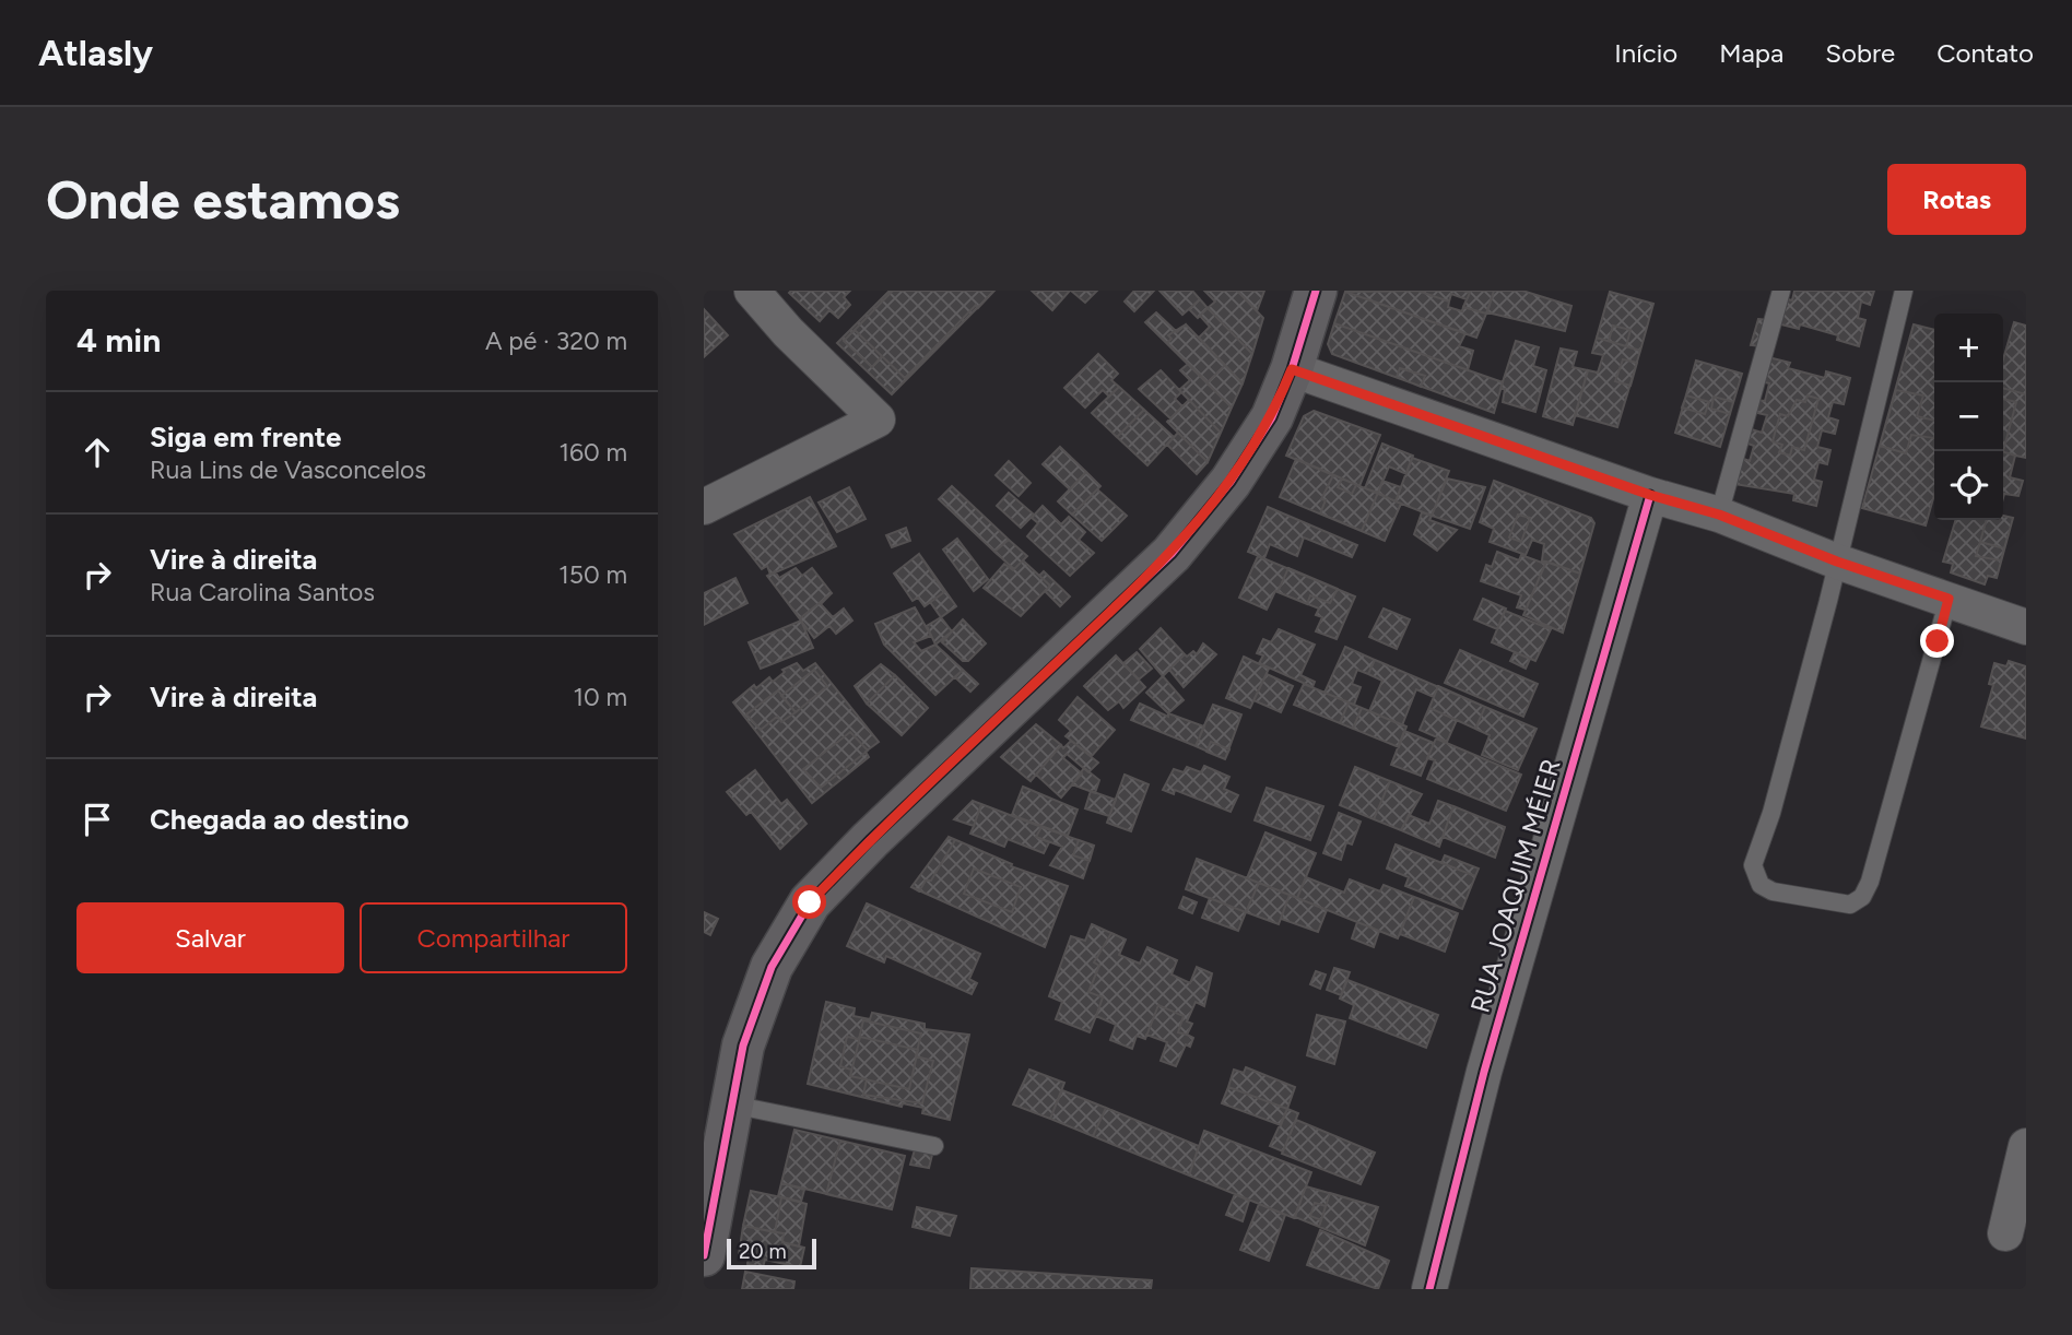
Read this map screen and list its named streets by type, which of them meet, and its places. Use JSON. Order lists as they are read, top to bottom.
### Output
{
  "streets": {
    "street": ["RUA JOAQUIM MÉIER"]
  },
  "scale_bar": "20 m",
  "page": {
    "header": "Atlasly",
    "nav": [
      "Início",
      "Mapa",
      "Sobre",
      "Contato"
    ],
    "buttons": [
      "Rotas",
      ["Salvar", "Compartilhar"]
    ],
    "title": "Onde estamos",
    "heading": ["4 min", "A pé · 320 m"],
    "map_buttons": ["+", "−"],
    "list": [
      ["Siga em frente", "Rua Lins de Vasconcelos", "160 m"],
      ["Vire à direita", "Rua Carolina Santos", "150 m"],
      ["Vire à direita", "10 m"],
      "Chegada ao destino"
    ],
    "scale": "20 m"
  }
}
